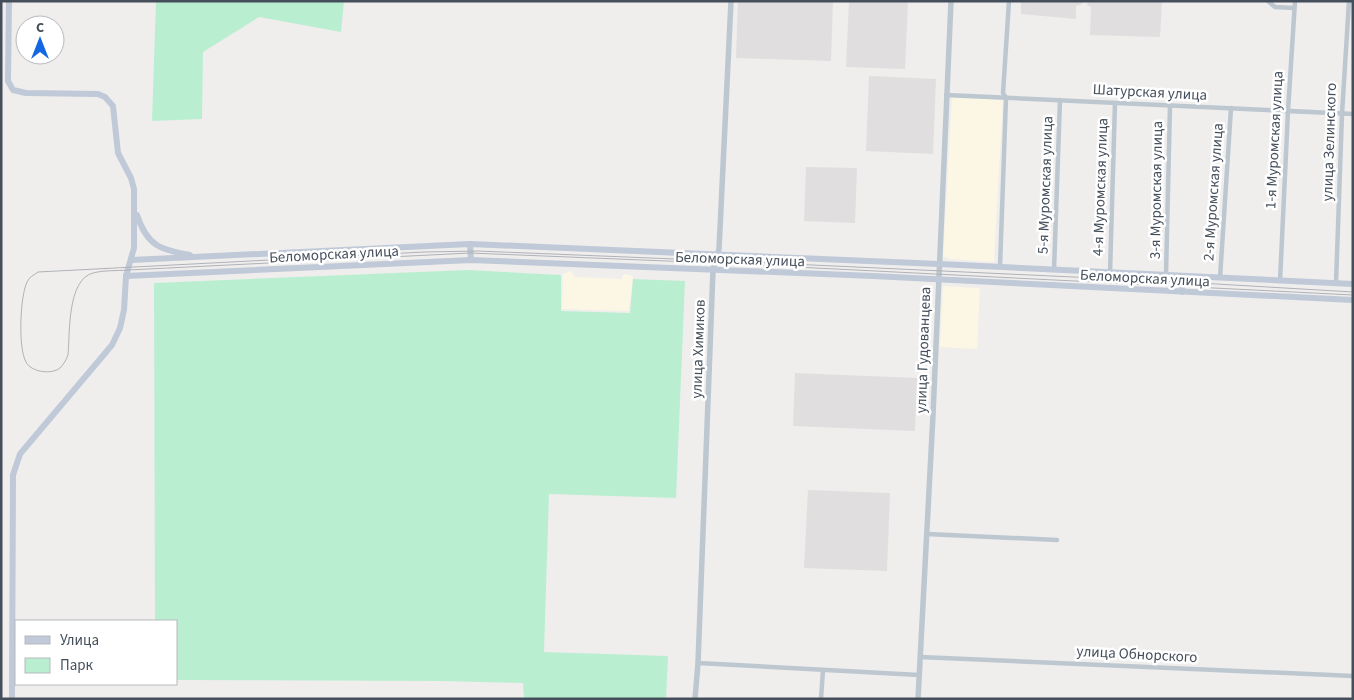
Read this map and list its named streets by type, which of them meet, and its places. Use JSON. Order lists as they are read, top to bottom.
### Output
{
  "streets": {
    "main road": ["Беломорская улица"],
    "street": [
      "Шатурская улица",
      "1-я Муромская улица",
      "улица Зелинского",
      "5-я Муромская улица",
      "4-я Муромская улица",
      "3-я Муромская улица",
      "2-я Муромская улица",
      "улица Химиков",
      "улица Гудованцева",
      "улица Обнорского"
    ]
  },
  "crossings": [
    ["Шатурская улица", "1-я Муромская улица"],
    ["Шатурская улица", "улица Зелинского"],
    ["Шатурская улица", "5-я Муромская улица"],
    ["Шатурская улица", "4-я Муромская улица"],
    ["Шатурская улица", "3-я Муромская улица"],
    ["Шатурская улица", "2-я Муромская улица"],
    ["Шатурская улица", "улица Гудованцева"],
    ["1-я Муромская улица", "Беломорская улица"],
    ["улица Зелинского", "Беломорская улица"],
    ["5-я Муромская улица", "Беломорская улица"],
    ["4-я Муромская улица", "Беломорская улица"],
    ["3-я Муромская улица", "Беломорская улица"],
    ["2-я Муромская улица", "Беломорская улица"],
    ["Беломорская улица", "улица Химиков"],
    ["Беломорская улица", "улица Гудованцева"],
    ["улица Гудованцева", "улица Обнорского"]
  ],
  "legend": ["Улица", "Парк"],
  "north": "top"
}
